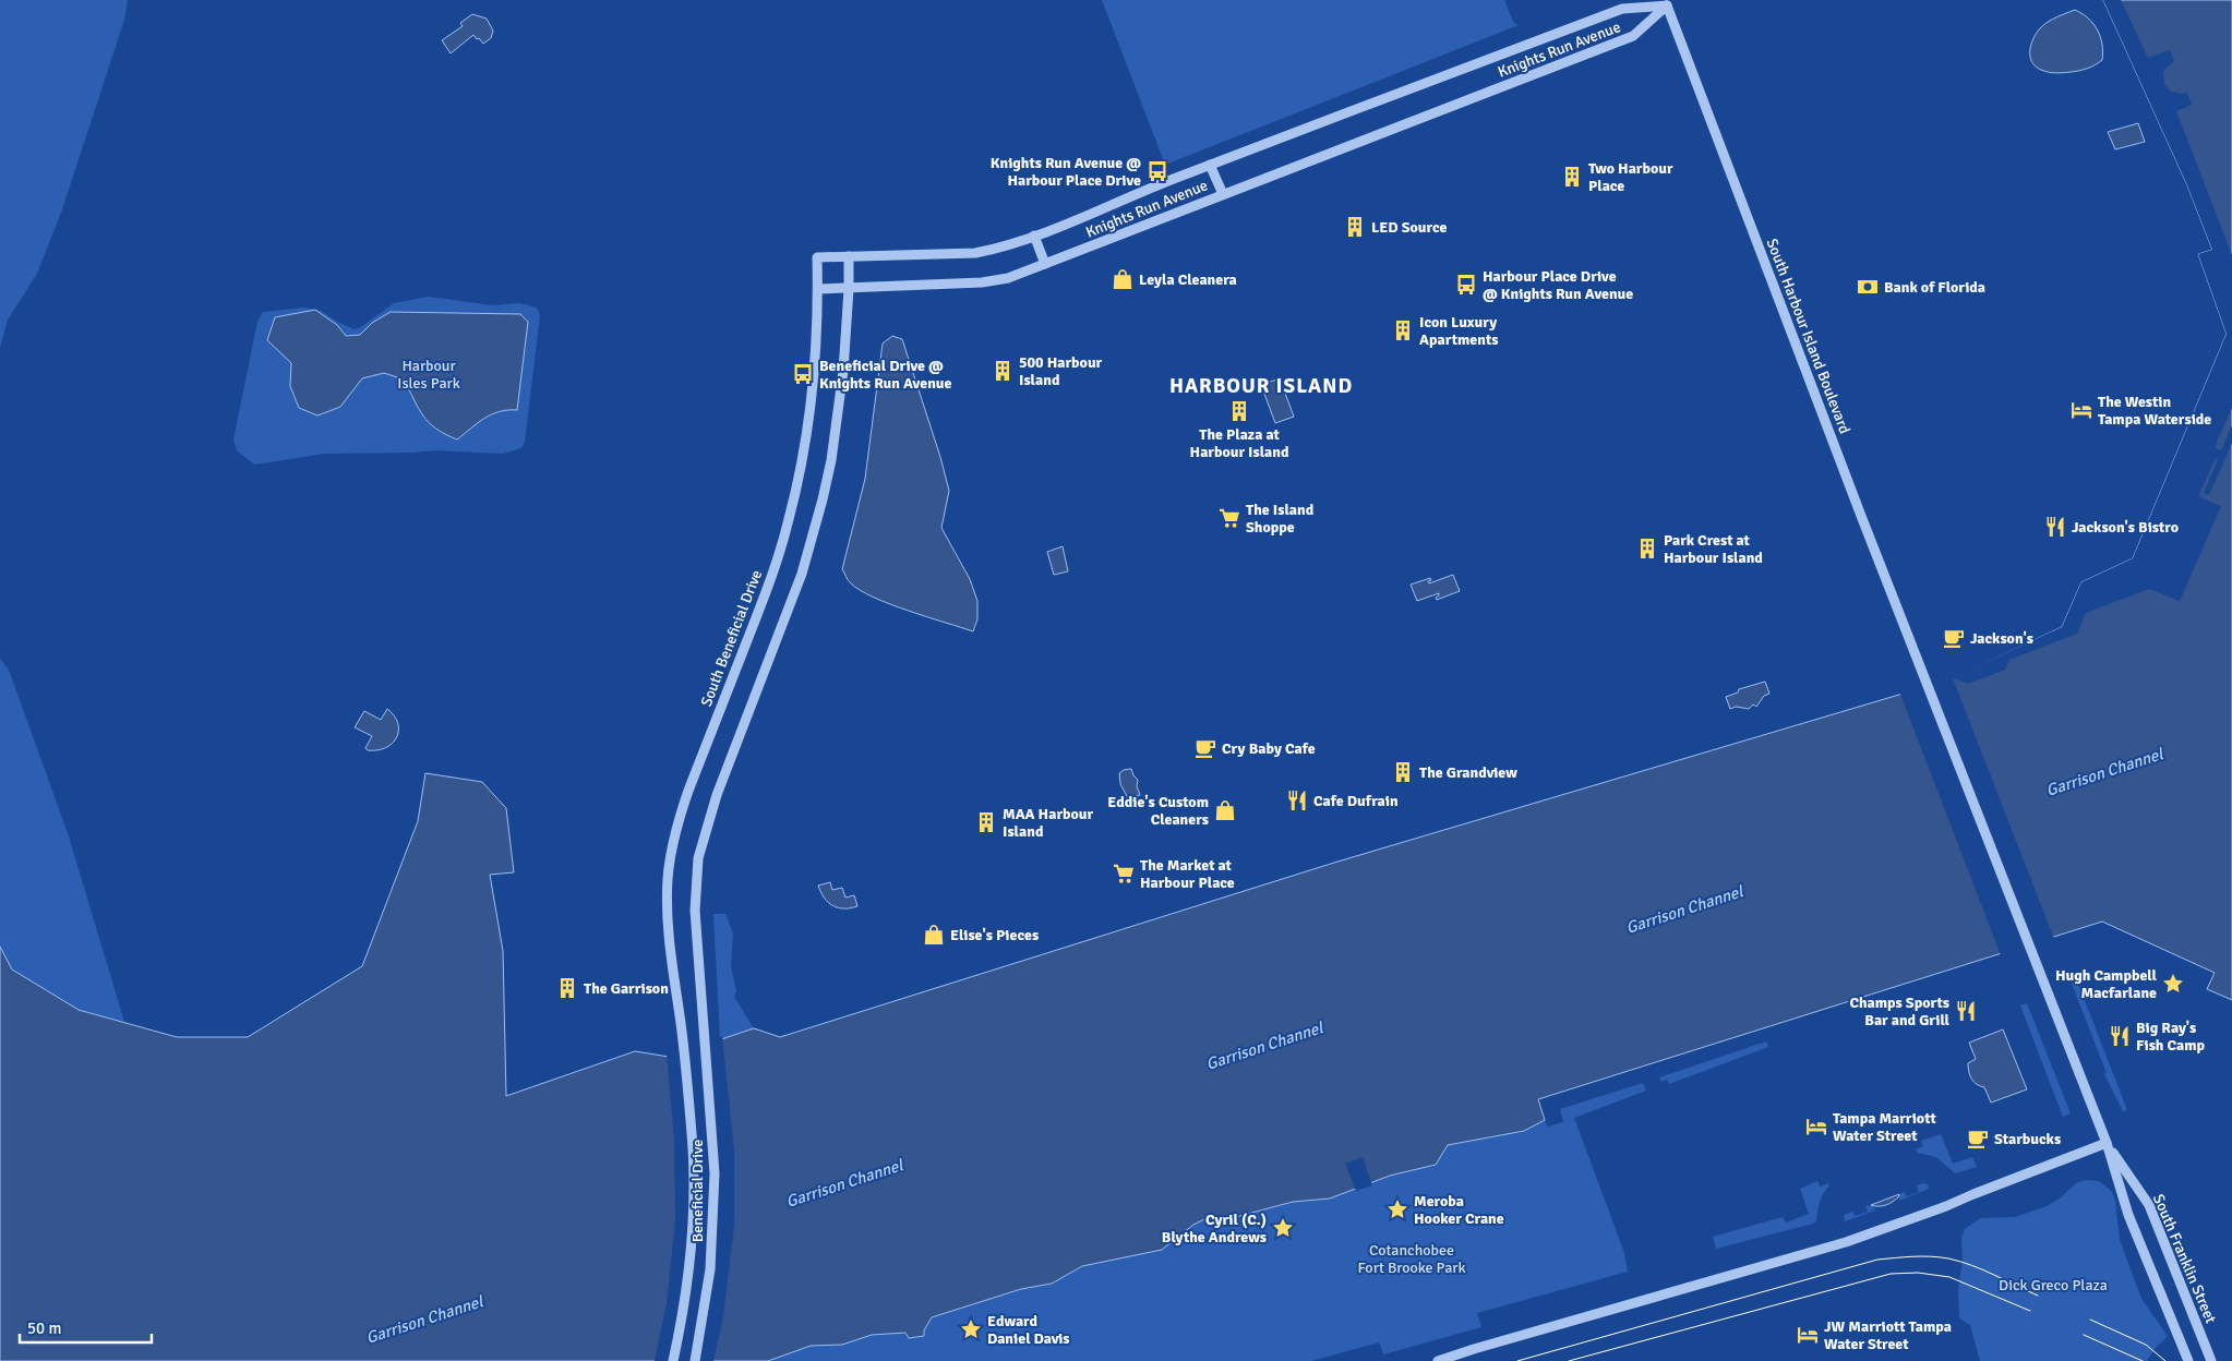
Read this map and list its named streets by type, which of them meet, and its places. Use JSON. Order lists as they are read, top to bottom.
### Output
{
  "streets": {
    "street": [
      "Knights Run Avenue",
      "South Harbour Island Boulevard",
      "South Beneficial Drive",
      "Beneficial Drive",
      "South Franklin Street"
    ]
  },
  "crossings": [
    ["Knights Run Avenue", "South Harbour Island Boulevard"],
    ["Knights Run Avenue", "South Beneficial Drive"],
    ["Knights Run Avenue", "Beneficial Drive"],
    ["South Harbour Island Boulevard", "South Franklin Street"],
    ["South Beneficial Drive", "Beneficial Drive"]
  ],
  "districts": ["HARBOUR ISLAND"],
  "water": ["Garrison Channel"],
  "parks": ["Harbour Isles Park", "Cotanchobee Fort Brooke Park", "Dick Greco Plaza"],
  "places": {
    "bus stop": ["Knights Run Avenue @ Harbour Place Drive", "Harbour Place Drive @ Knights Run Avenue", "Beneficial Drive @ Knights Run Avenue"],
    "building": [
      "Two Harbour Place",
      "LED Source",
      "Icon Luxury Apartments",
      "500 Harbour Island",
      "The Plaza at Harbour Island",
      "Park Crest at Harbour Island",
      "The Grandview",
      "MAA Harbour Island",
      "The Garrison"
    ],
    "shop": ["Leyla Cleanera", "Eddie's Custom Cleaners", "Elise's Pieces"],
    "bank": ["Bank of Florida"],
    "hotel": ["The Westin Tampa Waterside", "Tampa Marriott Water Street", "JW Marriott Tampa Water Street"],
    "supermarket": ["The Island Shoppe", "The Market at Harbour Place"],
    "restaurant": [
      "Jackson's Bistro",
      "Cafe Dufrain",
      "Champs Sports Bar and Grill",
      "Big Ray's Fish Camp"
    ],
    "cafe": ["Jackson's", "Cry Baby Cafe", "Starbucks"],
    "place": [
      "Hugh Campbell Macfarlane",
      "Meroba Hooker Crane",
      "Cyril (C.) Blythe Andrews",
      "Edward Daniel Davis"
    ]
  },
  "scale_bar": "50 m"
}
